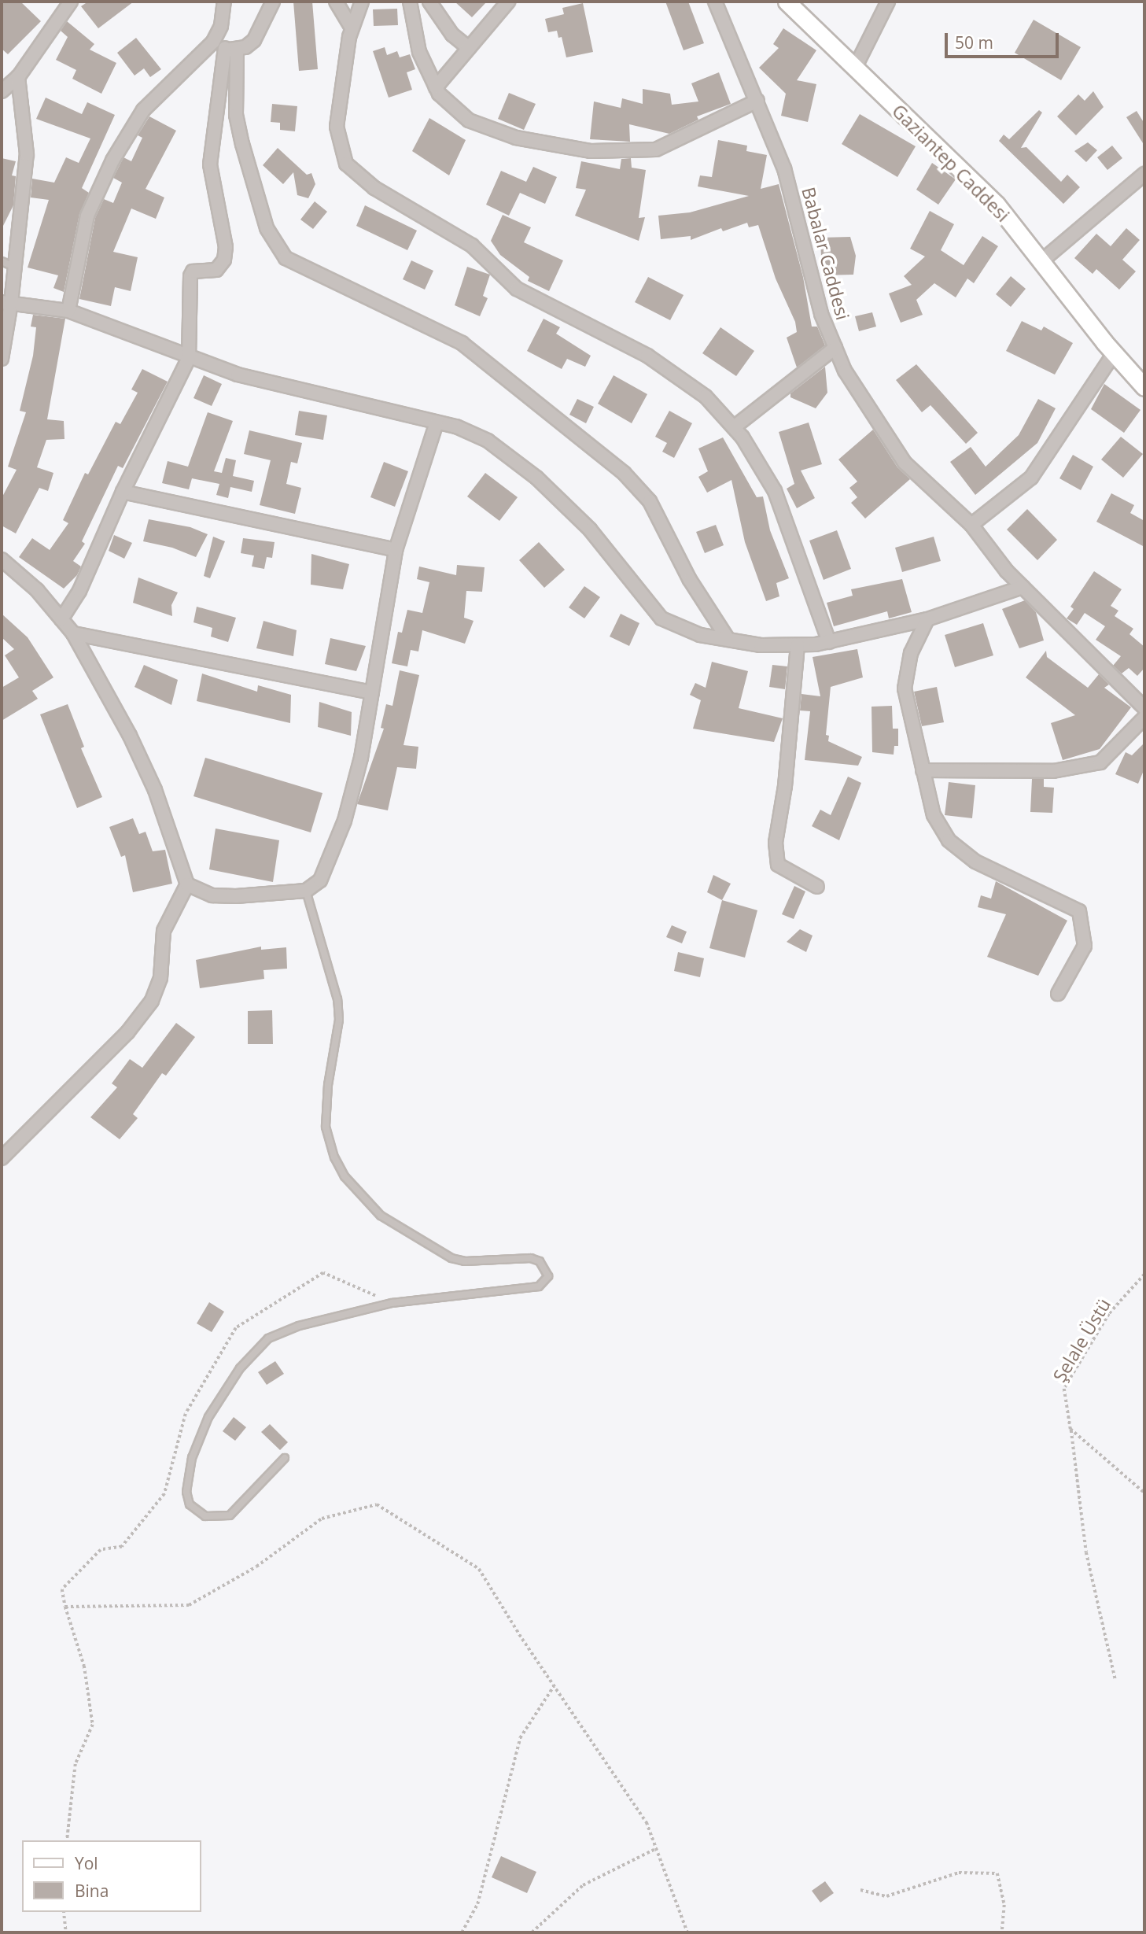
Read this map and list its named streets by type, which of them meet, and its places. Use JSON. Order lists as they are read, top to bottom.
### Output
{
  "streets": {
    "main road": ["Gaziantep Caddesi"],
    "street": ["Babalar Caddesi"],
    "path": ["Şelale Üstü"]
  },
  "legend": ["Yol", "Bina"],
  "scale_bar": "50 m"
}
